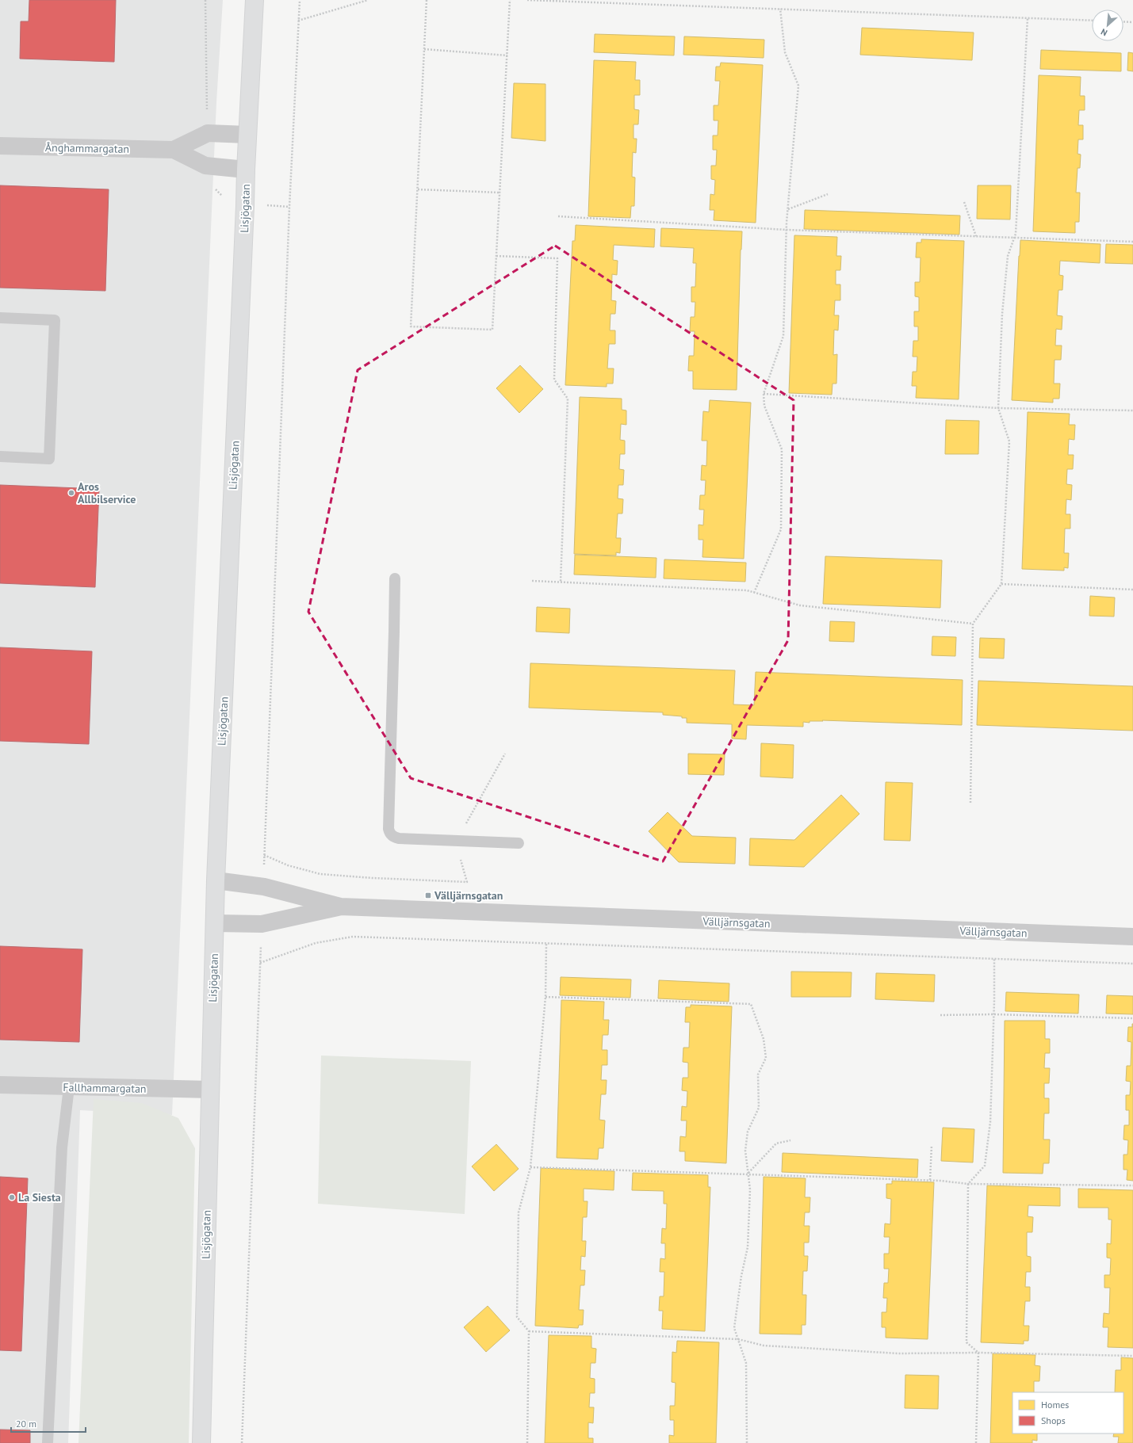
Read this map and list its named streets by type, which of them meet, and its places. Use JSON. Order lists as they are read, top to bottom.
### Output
{
  "streets": {
    "street": [
      "Ånghammargatan",
      "Lisjögatan",
      "Välljärnsgatan",
      "Fallhammargatan"
    ]
  },
  "crossings": [
    ["Ånghammargatan", "Lisjögatan"],
    ["Lisjögatan", "Välljärnsgatan"],
    ["Lisjögatan", "Fallhammargatan"]
  ],
  "places": {
    "other": ["Aros Allbilservice", "La Siesta"],
    "transit": ["Välljärnsgatan"]
  },
  "legend": ["Homes", "Shops"],
  "scale_bar": "20 m",
  "north": "bottom left"
}
